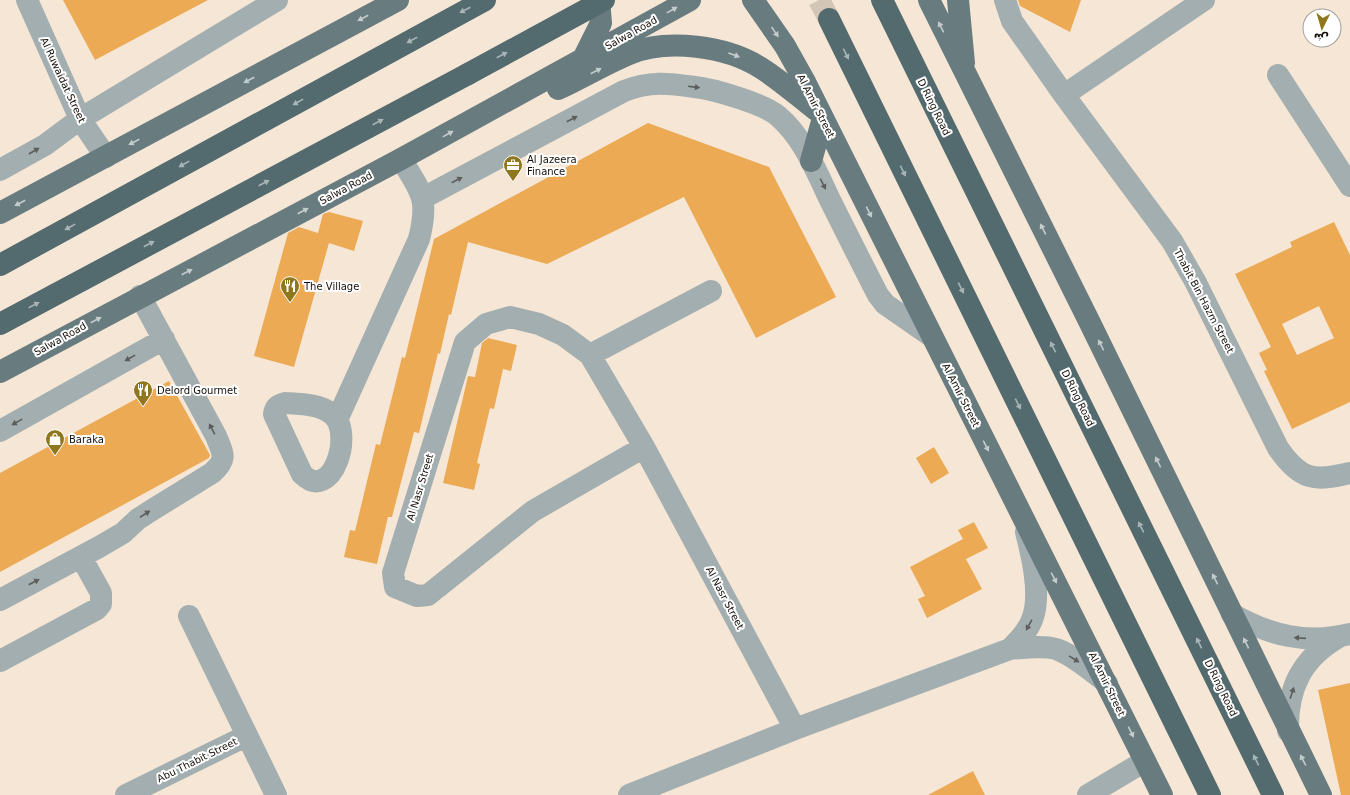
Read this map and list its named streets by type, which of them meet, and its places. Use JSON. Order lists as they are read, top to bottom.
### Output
{
  "streets": {
    "highway": ["D Ring Road"],
    "main road": ["Salwa Road", "Al Amir Street"],
    "street": [
      "Al Ruwaidat Street",
      "Thabit Bin Hazm Street",
      "Al Nasr Street",
      "Abu Thabit Street"
    ]
  },
  "places": {
    "office": ["Al Jazeera Finance"],
    "restaurant": ["The Village", "Delord Gourmet"],
    "shop": ["Baraka"]
  },
  "north": "bottom"
}
